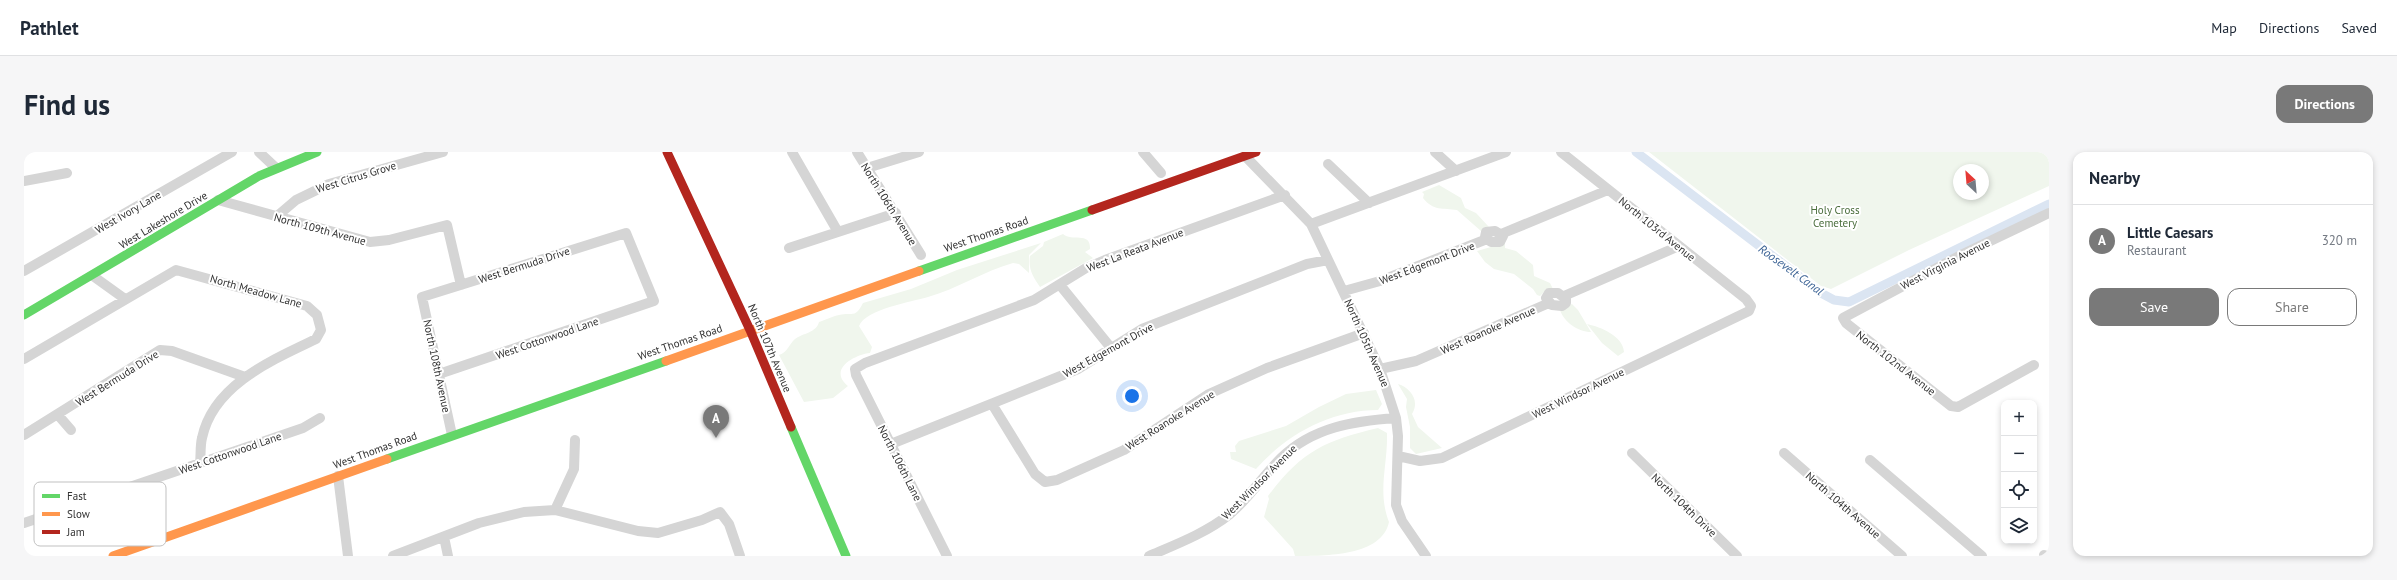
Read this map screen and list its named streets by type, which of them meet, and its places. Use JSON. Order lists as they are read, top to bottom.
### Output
{
  "streets": {
    "main road": ["West Lakeshore Drive", "West Thomas Road", "North 107th Avenue"],
    "street": [
      "West Citrus Grove",
      "North 106th Avenue",
      "West Ivory Lane",
      "North 109th Avenue",
      "North 103rd Avenue",
      "West La Reata Avenue",
      "West Edgemont Drive",
      "West Virginia Avenue",
      "West Bermuda Drive",
      "North Meadow Lane",
      "West Roanoke Avenue",
      "West Cottonwood Lane",
      "North 105th Avenue",
      "North 102nd Avenue",
      "North 108th Avenue",
      "West Windsor Avenue",
      "North 106th Lane",
      "North 104th Drive",
      "North 104th Avenue"
    ]
  },
  "crossings": [
    ["West Citrus Grove", "North 109th Avenue"],
    ["West Lakeshore Drive", "North 109th Avenue"],
    ["North 109th Avenue", "West Bermuda Drive"],
    ["North 103rd Avenue", "West Edgemont Drive"],
    ["North 103rd Avenue", "West Roanoke Avenue"],
    ["North 103rd Avenue", "West Windsor Avenue"],
    ["West Thomas Road", "North 105th Avenue"],
    ["West Thomas Road", "North 107th Avenue"],
    ["West Thomas Road", "North 108th Avenue"],
    ["West La Reata Avenue", "North 105th Avenue"],
    ["West La Reata Avenue", "North 106th Lane"],
    ["West Edgemont Drive", "West Roanoke Avenue"],
    ["West Edgemont Drive", "North 105th Avenue"],
    ["West Edgemont Drive", "North 106th Lane"],
    ["West Virginia Avenue", "North 102nd Avenue"],
    ["West Bermuda Drive", "North Meadow Lane"],
    ["West Bermuda Drive", "West Cottonwood Lane"],
    ["West Bermuda Drive", "North 108th Avenue"],
    ["North Meadow Lane", "West Cottonwood Lane"],
    ["West Roanoke Avenue", "North 105th Avenue"],
    ["West Cottonwood Lane", "North 108th Avenue"],
    ["North 105th Avenue", "West Windsor Avenue"]
  ],
  "water": ["Roosevelt Canal"],
  "parks": ["Holy Cross Cemetery"],
  "legend": ["Fast", "Slow", "Jam"],
  "north": "top left",
  "page": {
    "header": "Pathlet",
    "nav": ["Map", "Directions", "Saved"],
    "buttons": [
      "Directions",
      ["Save", "Share"]
    ],
    "title": "Find us",
    "heading": "Nearby",
    "list": [
      {
        "mark": "A",
        "name": "Little Caesars",
        "note": "Restaurant",
        "value": "320 m"
      }
    ],
    "map_buttons": ["+", "−"],
    "pins": "A"
  }
}
